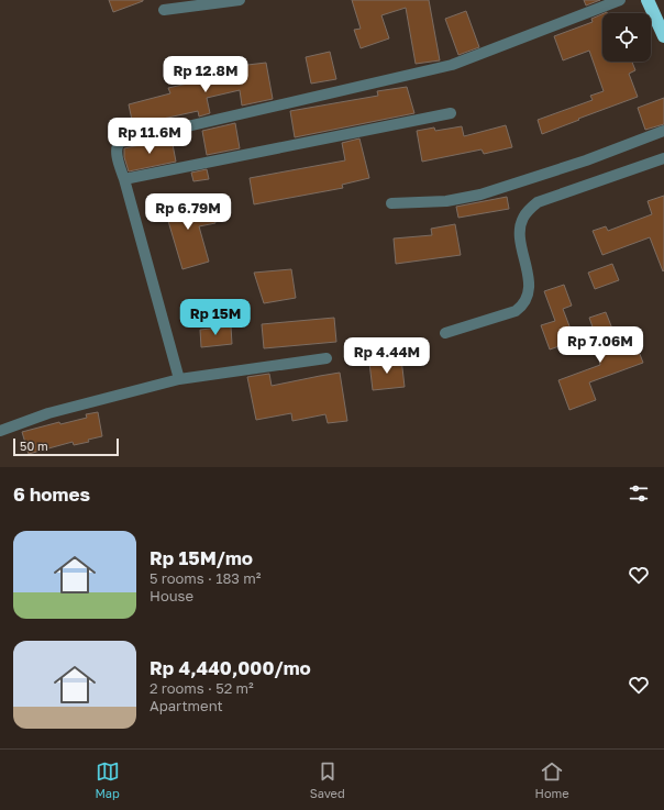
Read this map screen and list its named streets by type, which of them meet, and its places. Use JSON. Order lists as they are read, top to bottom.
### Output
{
  "scale_bar": "50 m",
  "page": {
    "price": [
      "Rp 12.8M",
      "Rp 11.6M",
      "Rp 6.79M",
      "Rp 15M",
      "Rp 7.06M",
      "Rp 4.44M"
    ],
    "scale": "50 m",
    "heading": "6 homes",
    "list": [
      {
        "name": "Rp 15M/mo",
        "note": "5 rooms · 183 m² · House"
      },
      {
        "name": "Rp 4,440,000/mo",
        "note": "2 rooms · 52 m² · Apartment"
      }
    ],
    "tabs": ["Map", "Saved", "Home"]
  }
}
